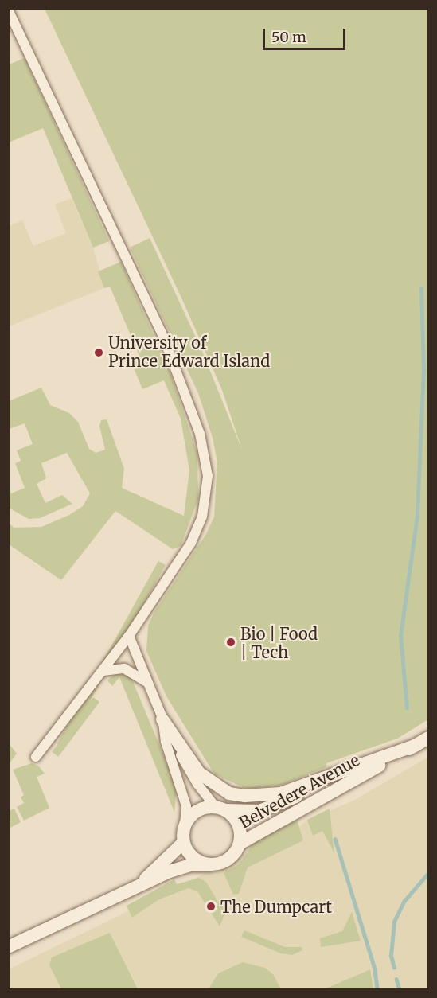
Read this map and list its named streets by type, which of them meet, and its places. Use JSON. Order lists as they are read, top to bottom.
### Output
{
  "streets": {
    "main road": ["Belvedere Avenue"]
  },
  "places": ["University of Prince Edward Island", "Bio | Food | Tech", "The Dumpcart"],
  "scale_bar": "50 m"
}
